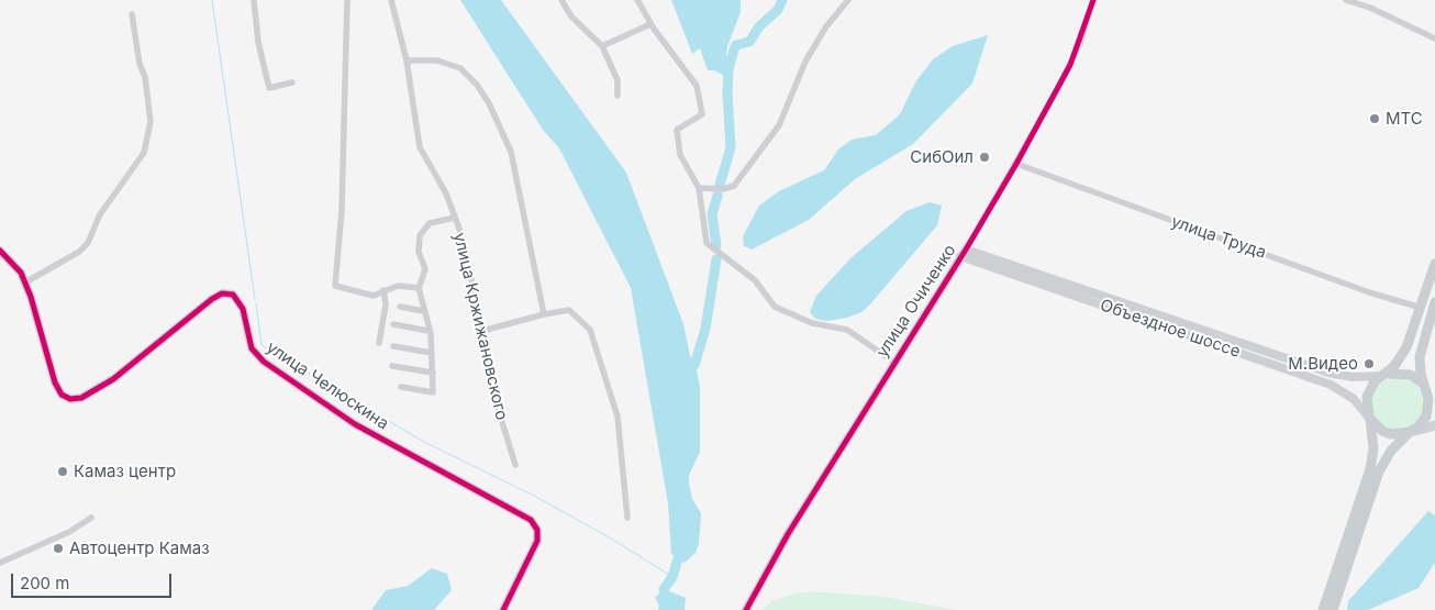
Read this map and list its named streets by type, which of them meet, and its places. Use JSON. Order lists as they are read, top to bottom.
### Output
{
  "streets": {
    "street": [
      "улица Труда",
      "улица Очиченко",
      "улица Кржижановского",
      "Объездное шоссе",
      "улица Челюскина"
    ]
  },
  "crossings": [
    ["улица Труда", "улица Очиченко"],
    ["улица Очиченко", "Объездное шоссе"]
  ],
  "places": [
    "МТС",
    "СибОил",
    "М.Видео",
    "Камаз центр",
    "Автоцентр Камаз"
  ],
  "scale_bar": "200 m"
}
